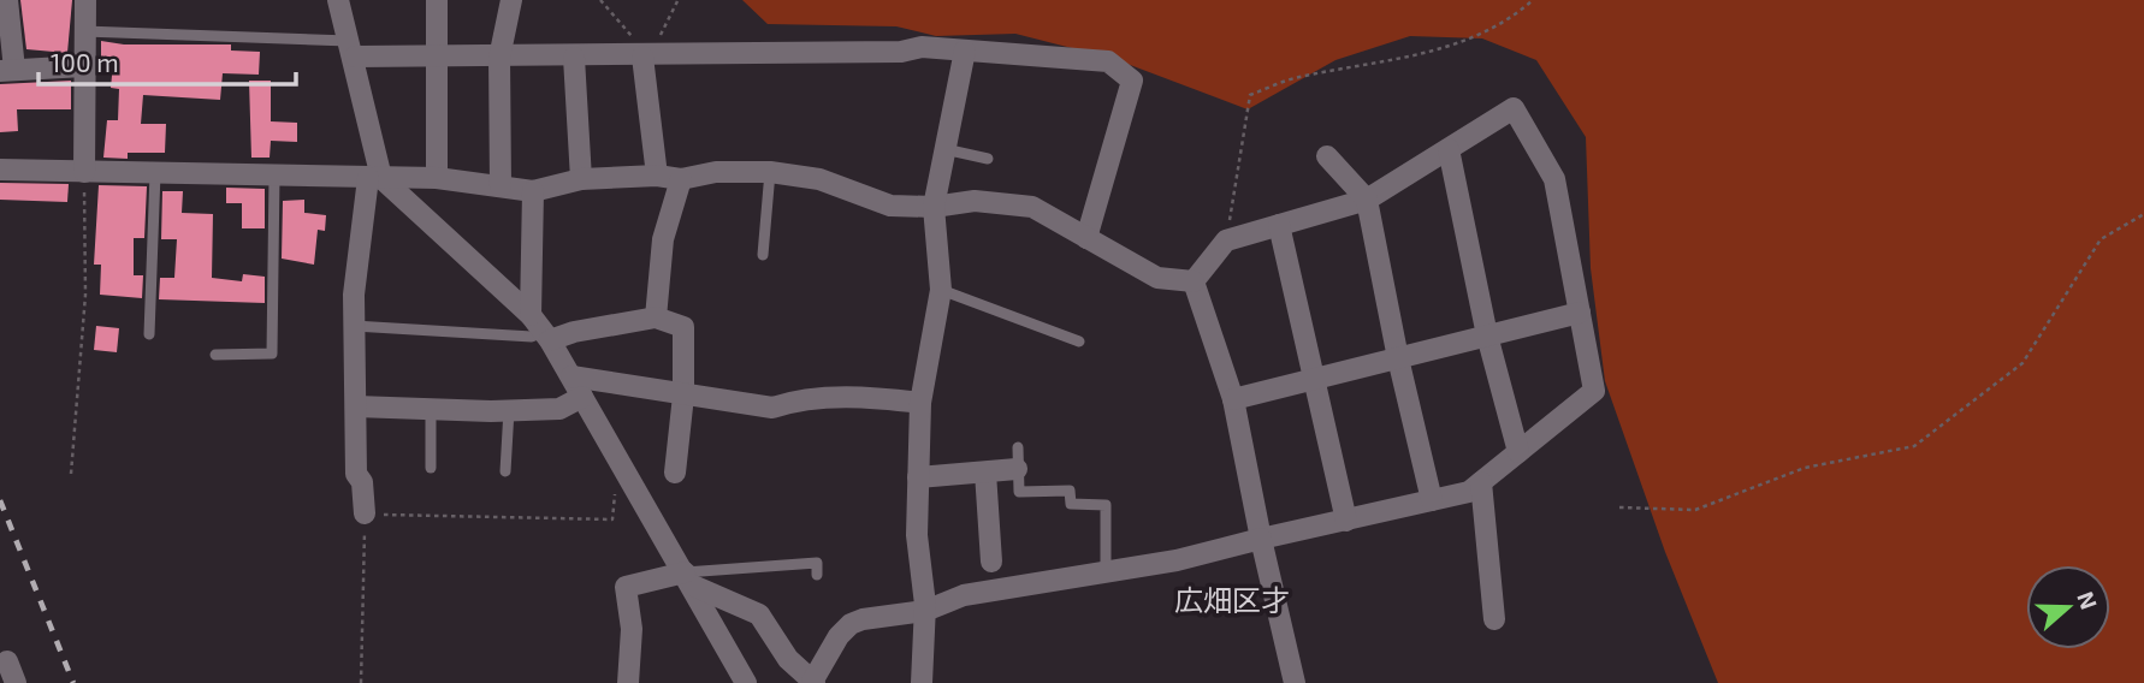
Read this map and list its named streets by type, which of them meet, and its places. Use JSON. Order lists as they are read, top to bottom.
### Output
{
  "districts": ["広畑区才"],
  "scale_bar": "100 m",
  "north": "right"
}
